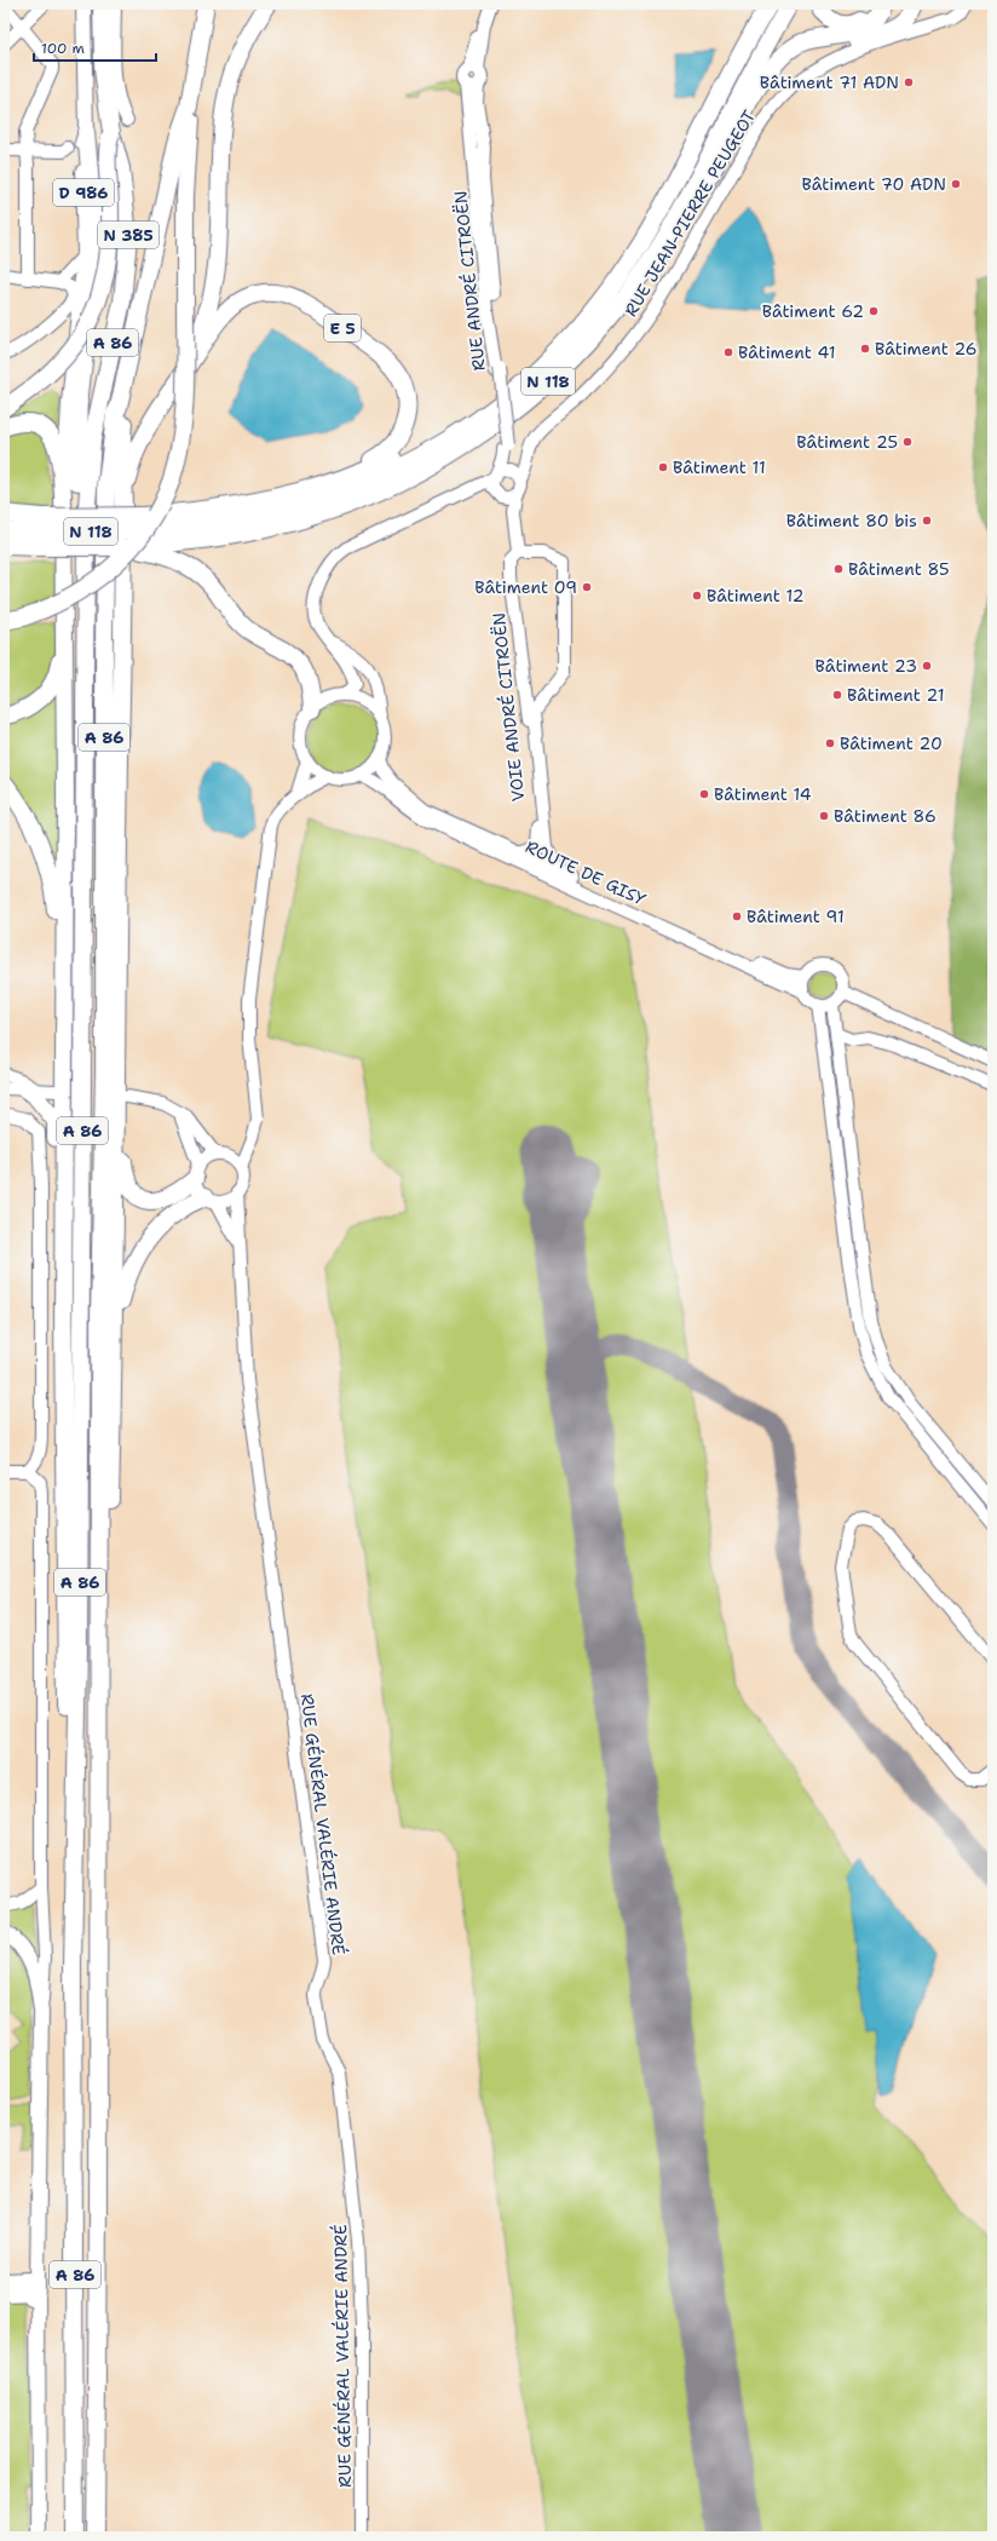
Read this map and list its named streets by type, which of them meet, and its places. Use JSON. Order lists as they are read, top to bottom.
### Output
{
  "streets": {
    "highway": [
      "N 385",
      "E 5",
      "A 86",
      "N 118"
    ],
    "main road": ["D 986"],
    "street": [
      "RUE JEAN-PIERRE PEUGEOT",
      "RUE ANDRÉ CITROËN",
      "VOIE ANDRÉ CITROËN",
      "ROUTE DE GISY",
      "RUE GÉNÉRAL VALÉRIE ANDRÉ"
    ]
  },
  "crossings": [
    ["RUE JEAN-PIERRE PEUGEOT", "RUE ANDRÉ CITROËN"],
    ["N 385", "A 86"],
    ["RUE ANDRÉ CITROËN", "VOIE ANDRÉ CITROËN"],
    ["VOIE ANDRÉ CITROËN", "ROUTE DE GISY"]
  ],
  "places": [
    "Bâtiment 71 ADN",
    "Bâtiment 70 ADN",
    "Bâtiment 62",
    "Bâtiment 26",
    "Bâtiment 41",
    "Bâtiment 25",
    "Bâtiment 11",
    "Bâtiment 80 bis",
    "Bâtiment 85",
    "Bâtiment 09",
    "Bâtiment 12",
    "Bâtiment 23",
    "Bâtiment 21",
    "Bâtiment 20",
    "Bâtiment 14",
    "Bâtiment 86",
    "Bâtiment 91"
  ],
  "scale_bar": "100 m"
}
